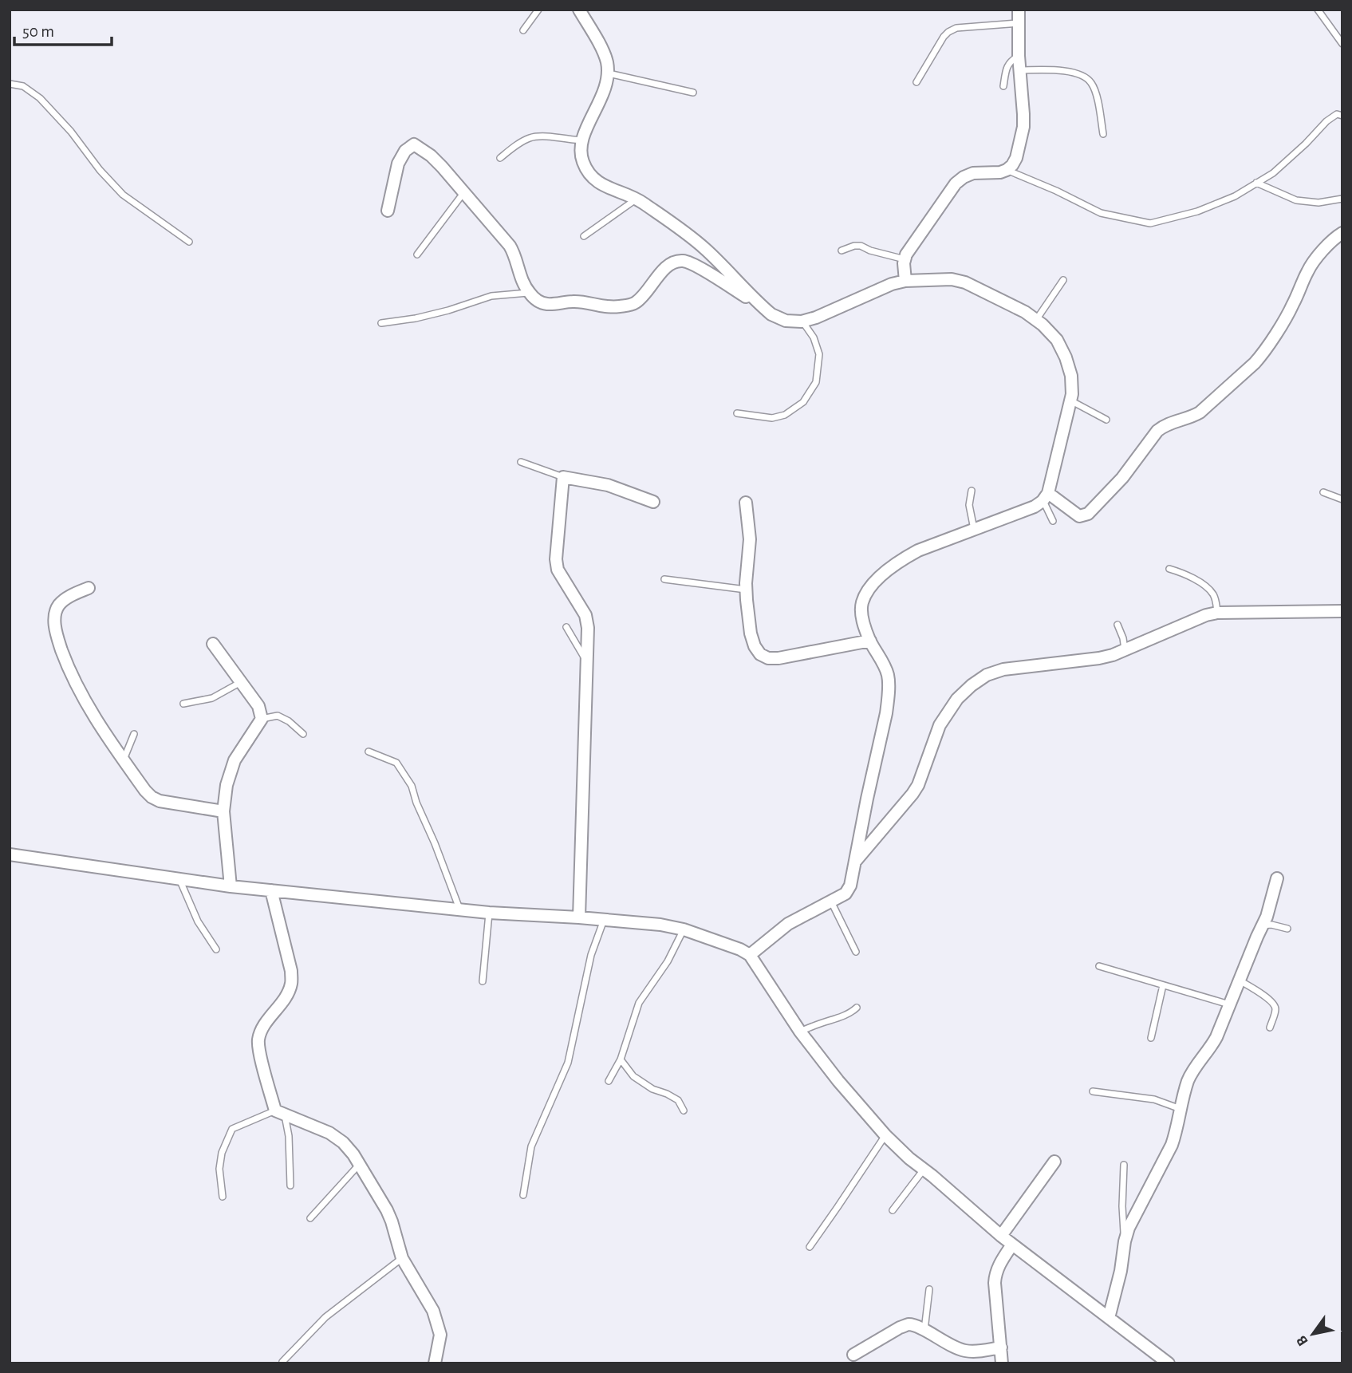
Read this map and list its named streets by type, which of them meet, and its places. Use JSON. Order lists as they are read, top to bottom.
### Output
{
  "scale_bar": "50 m",
  "north": "bottom left"
}
